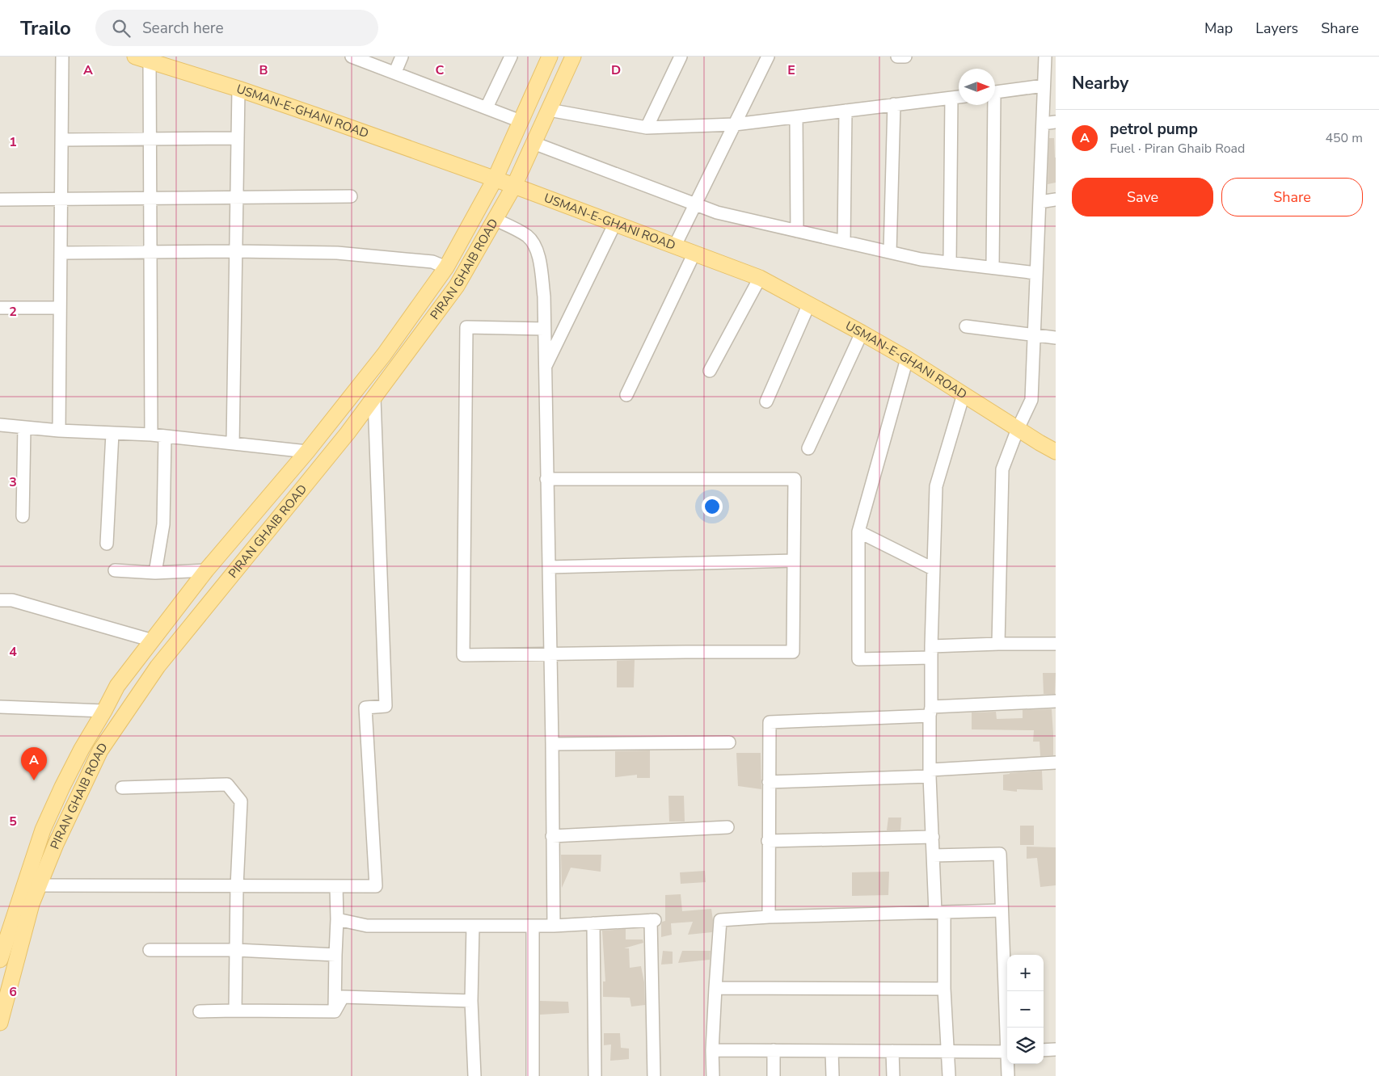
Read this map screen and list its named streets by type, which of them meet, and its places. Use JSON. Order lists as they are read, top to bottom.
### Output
{
  "streets": {
    "main road": ["USMAN-E-GHANI ROAD", "PIRAN GHAIB ROAD"]
  },
  "crossings": [
    ["USMAN-E-GHANI ROAD", "PIRAN GHAIB ROAD"]
  ],
  "north": "right",
  "page": {
    "header": "Trailo",
    "search": "Search here",
    "nav": ["Map", "Layers", "Share"],
    "heading": "Nearby",
    "list": [
      {
        "mark": "A",
        "name": "petrol pump",
        "note": "Fuel · Piran Ghaib Road",
        "value": "450 m"
      }
    ],
    "buttons": ["Save", "Share"],
    "pins": "A",
    "map_buttons": ["+", "−"]
  },
  "grid": {
    "columns": [
      "A",
      "B",
      "C",
      "D",
      "E"
    ],
    "rows": [
      "1",
      "2",
      "3",
      "4",
      "5",
      "6"
    ]
  }
}
